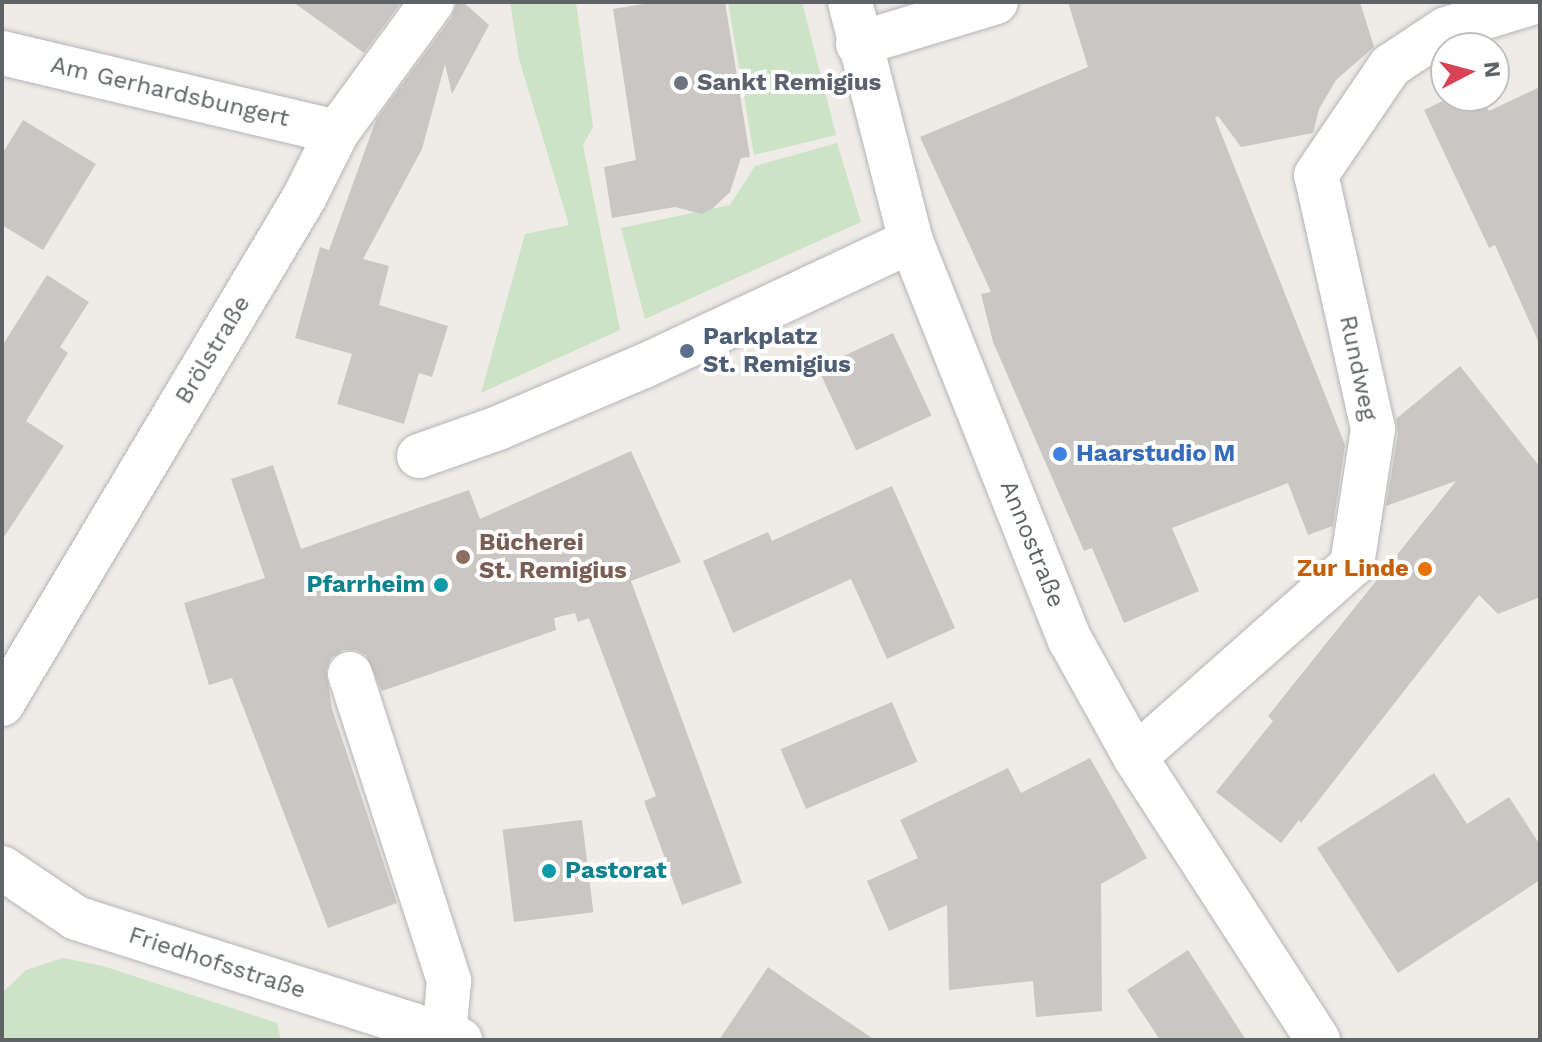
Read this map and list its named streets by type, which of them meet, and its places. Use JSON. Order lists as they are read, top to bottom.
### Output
{
  "streets": {
    "street": [
      "Am Gerhardsbungert",
      "Brölstraße",
      "Rundweg",
      "Annostraße",
      "Friedhofsstraße"
    ]
  },
  "crossings": [
    ["Am Gerhardsbungert", "Brölstraße"],
    ["Rundweg", "Annostraße"]
  ],
  "places": [
    "Sankt Remigius",
    "Parkplatz St. Remigius",
    "Haarstudio M",
    "Bücherei St. Remigius",
    "Zur Linde",
    "Pfarrheim",
    "Pastorat"
  ],
  "north": "right"
}
